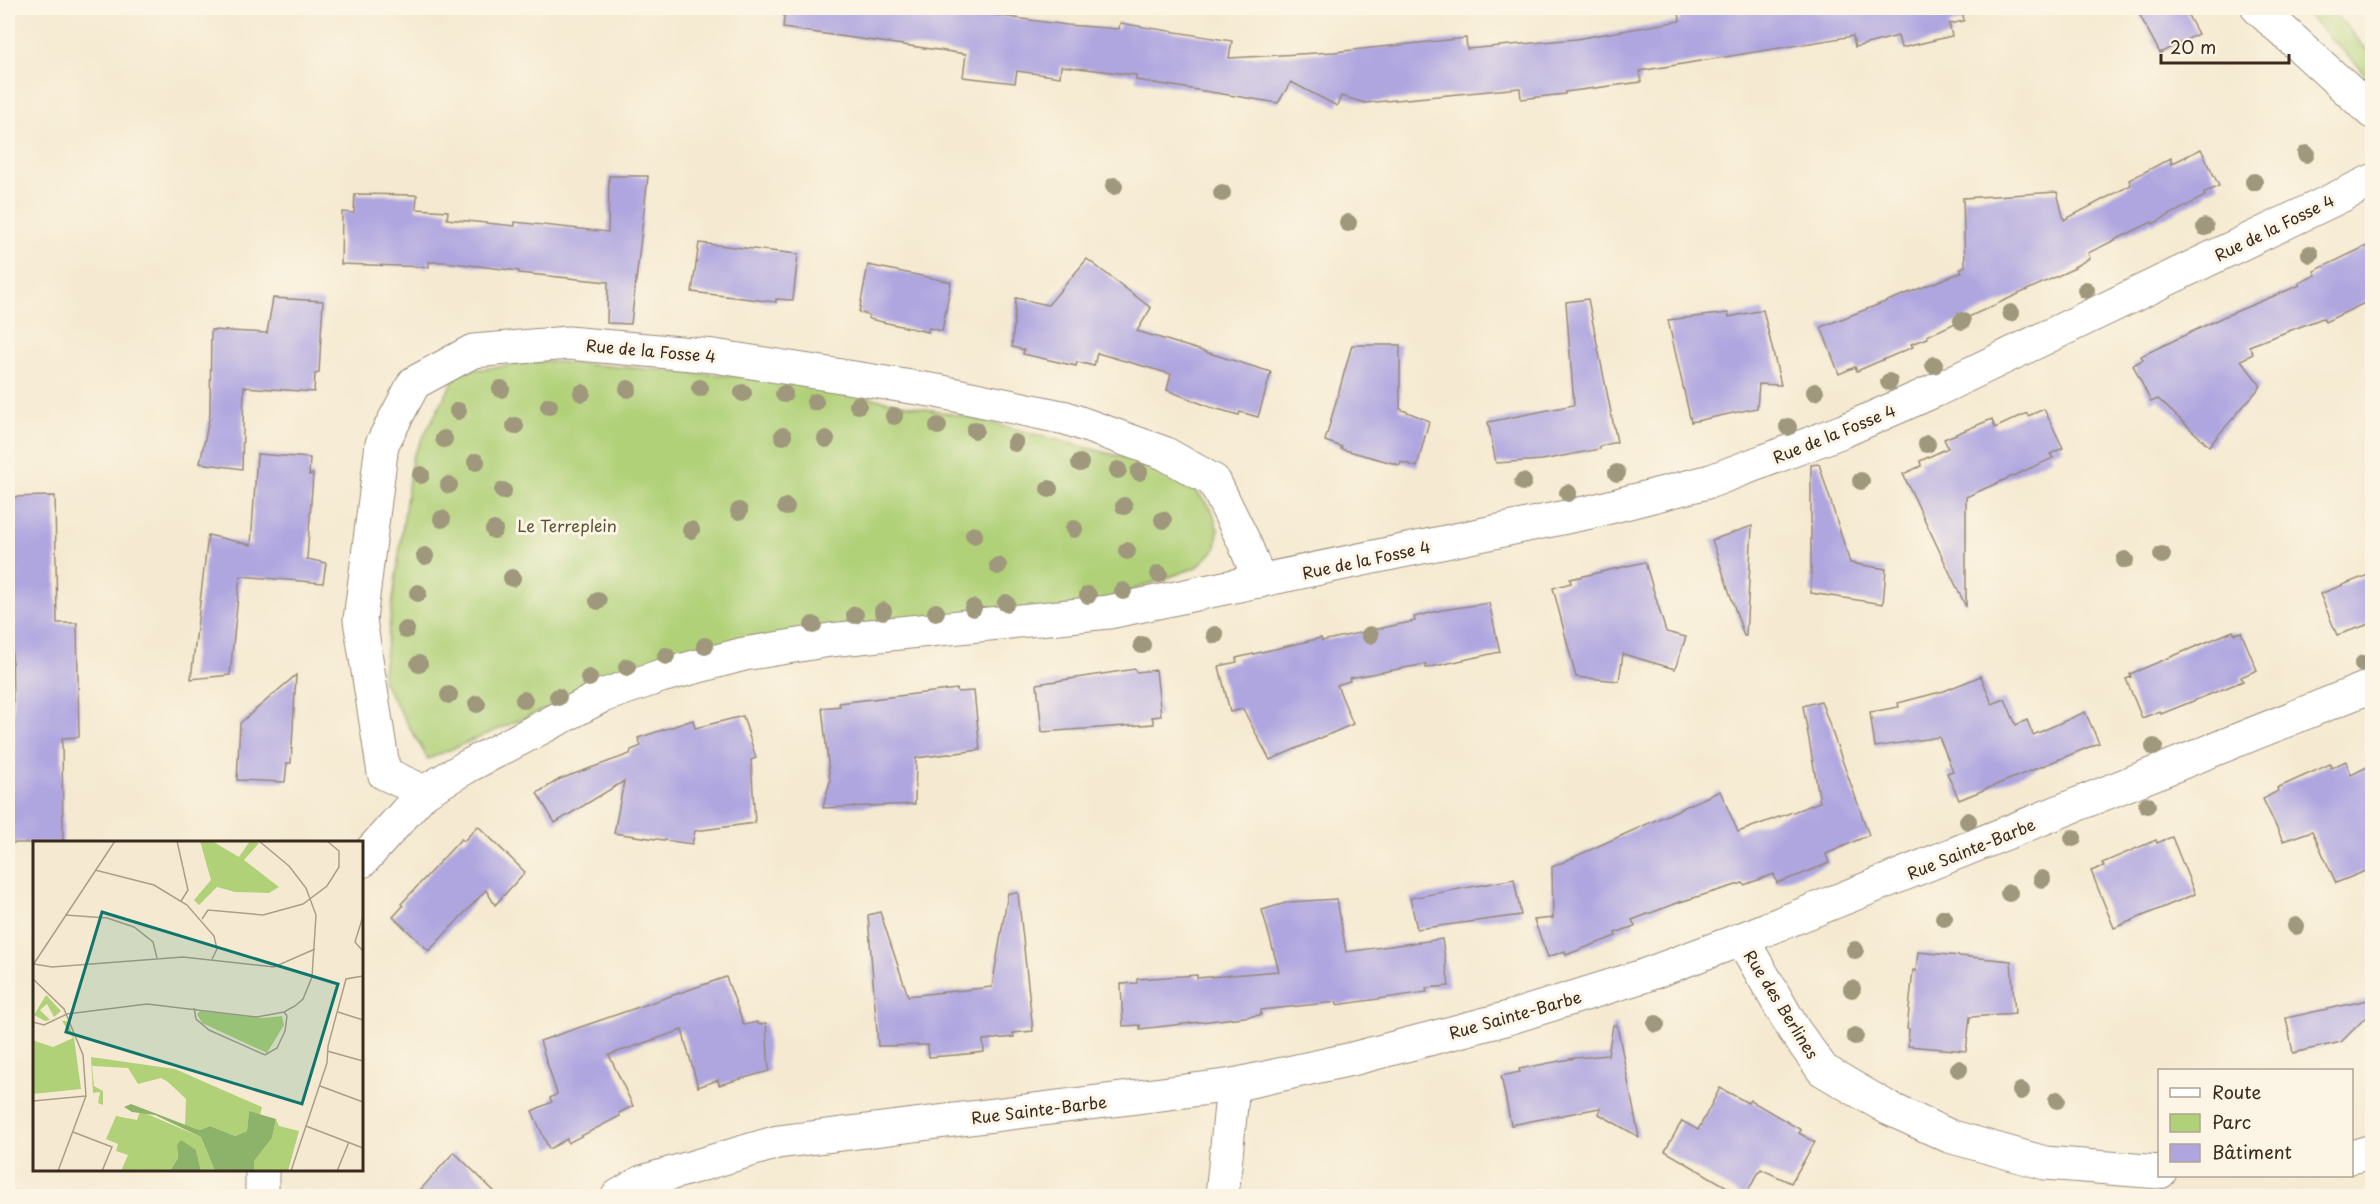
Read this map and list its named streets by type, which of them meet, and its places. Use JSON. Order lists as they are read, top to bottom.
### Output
{
  "streets": {
    "street": ["Rue de la Fosse 4", "Rue Sainte-Barbe", "Rue des Berlines"]
  },
  "crossings": [
    ["Rue Sainte-Barbe", "Rue des Berlines"]
  ],
  "parks": ["Le Terreplein"],
  "legend": ["Route", "Parc", "Bâtiment"],
  "scale_bar": "20 m"
}
